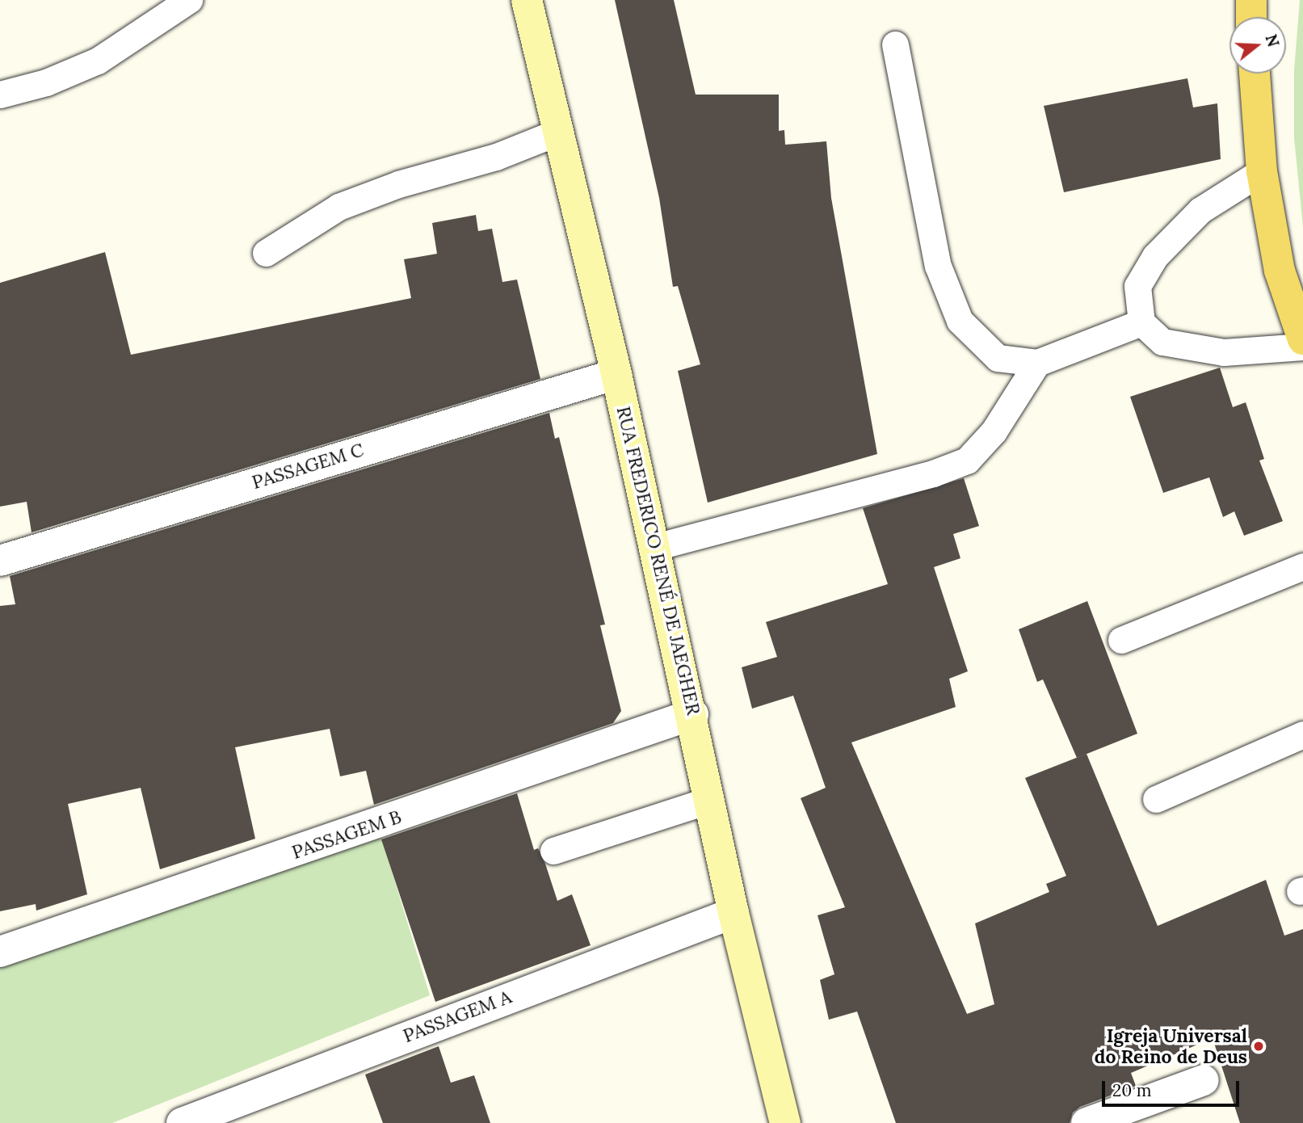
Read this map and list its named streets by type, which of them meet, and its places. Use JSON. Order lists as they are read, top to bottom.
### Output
{
  "streets": {
    "main road": ["RUA FREDERICO RENÉ DE JAEGHER"],
    "street": ["PASSAGEM C", "PASSAGEM B", "PASSAGEM A"]
  },
  "crossings": [
    ["PASSAGEM C", "RUA FREDERICO RENÉ DE JAEGHER"],
    ["RUA FREDERICO RENÉ DE JAEGHER", "PASSAGEM B"],
    ["RUA FREDERICO RENÉ DE JAEGHER", "PASSAGEM A"]
  ],
  "places": ["Igreja Universal do Reino de Deus"],
  "scale_bar": "20 m",
  "north": "right"
}
